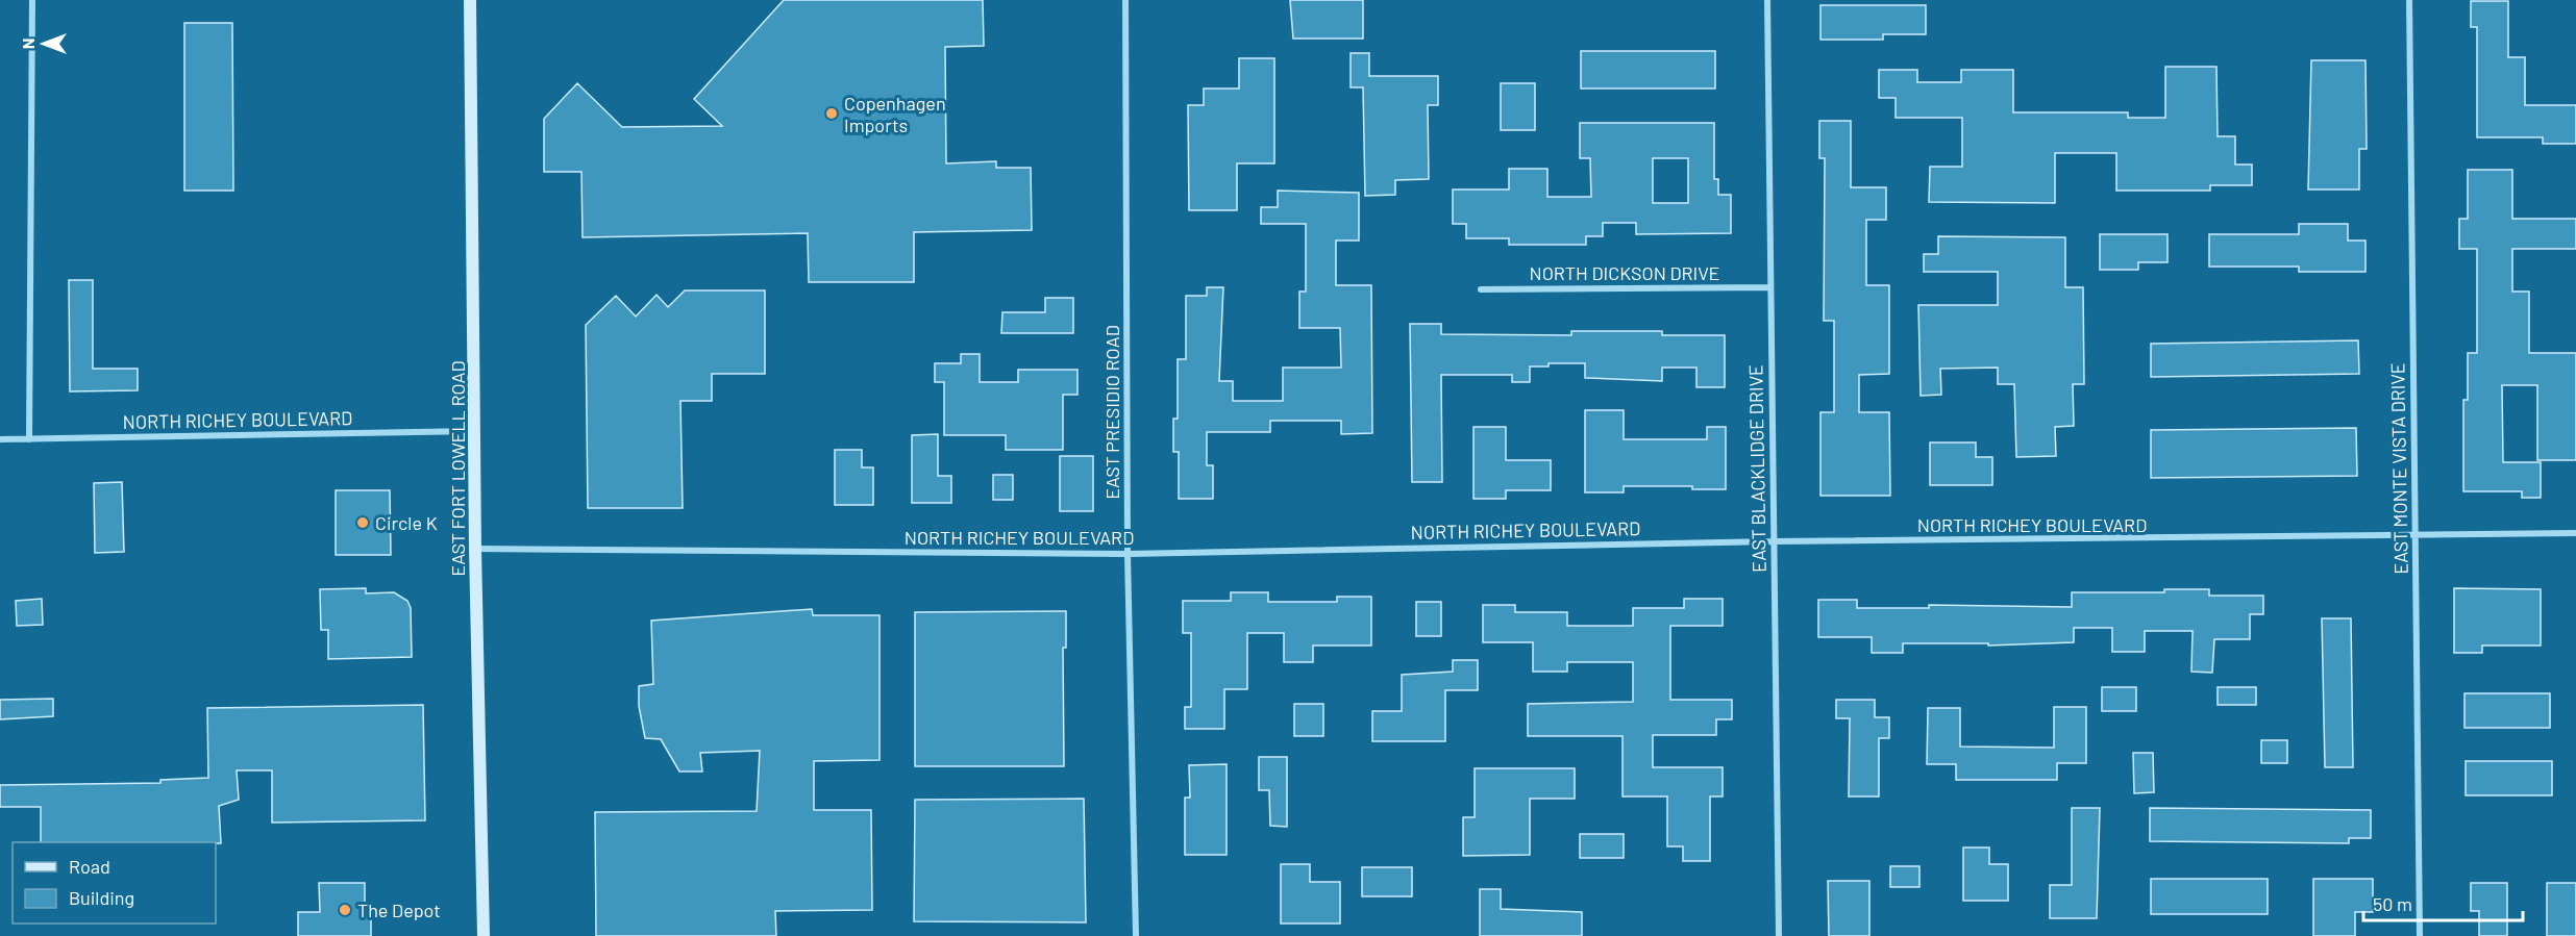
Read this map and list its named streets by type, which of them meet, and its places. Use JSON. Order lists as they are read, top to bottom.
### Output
{
  "streets": {
    "main road": ["EAST FORT LOWELL ROAD"],
    "street": [
      "NORTH DICKSON DRIVE",
      "EAST PRESIDIO ROAD",
      "NORTH RICHEY BOULEVARD",
      "EAST BLACKLIDGE DRIVE",
      "EAST MONTE VISTA DRIVE"
    ]
  },
  "crossings": [
    ["NORTH DICKSON DRIVE", "EAST BLACKLIDGE DRIVE"],
    ["EAST PRESIDIO ROAD", "NORTH RICHEY BOULEVARD"],
    ["NORTH RICHEY BOULEVARD", "EAST FORT LOWELL ROAD"],
    ["NORTH RICHEY BOULEVARD", "EAST BLACKLIDGE DRIVE"],
    ["NORTH RICHEY BOULEVARD", "EAST MONTE VISTA DRIVE"]
  ],
  "places": ["Copenhagen Imports", "Circle K", "The Depot"],
  "legend": ["Road", "Building"],
  "scale_bar": "50 m",
  "north": "left"
}
